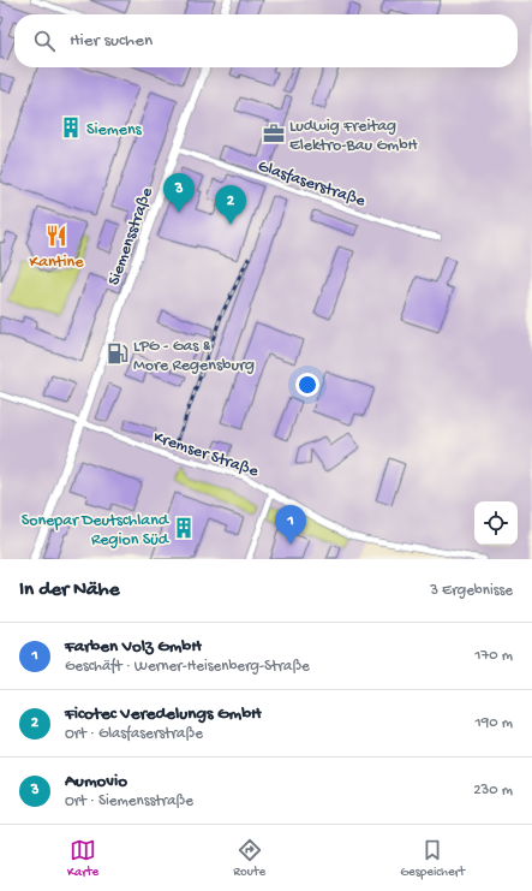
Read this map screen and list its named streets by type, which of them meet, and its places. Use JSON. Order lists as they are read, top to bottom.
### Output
{
  "streets": {
    "street": ["Glasfaserstraße", "Siemensstraße", "Kremser Straße"]
  },
  "crossings": [
    ["Glasfaserstraße", "Siemensstraße"],
    ["Siemensstraße", "Kremser Straße"]
  ],
  "places": {
    "building": ["Siemens", "Sonepar Deutschland Region Süd"],
    "office": ["Ludwig Freitag Elektro-Bau GmbH"],
    "restaurant": ["Kantine"],
    "fuel station": ["LPG - Gas & More Regensburg"]
  },
  "page": {
    "search": "Hier suchen",
    "pins": ["3", "2", "1"],
    "heading": ["In der Nähe", "3 Ergebnisse"],
    "list": [
      {
        "mark": "1",
        "name": "Farben Volz GmbH",
        "note": "Geschäft · Werner-Heisenberg-Straße",
        "value": "170 m"
      },
      {
        "mark": "2",
        "name": "Ficotec Veredelungs GmbH",
        "note": "Ort · Glasfaserstraße",
        "value": "190 m"
      },
      {
        "mark": "3",
        "name": "Aumovio",
        "note": "Ort · Siemensstraße",
        "value": "230 m"
      }
    ],
    "nav": ["Karte", "Route", "Gespeichert"]
  }
}
